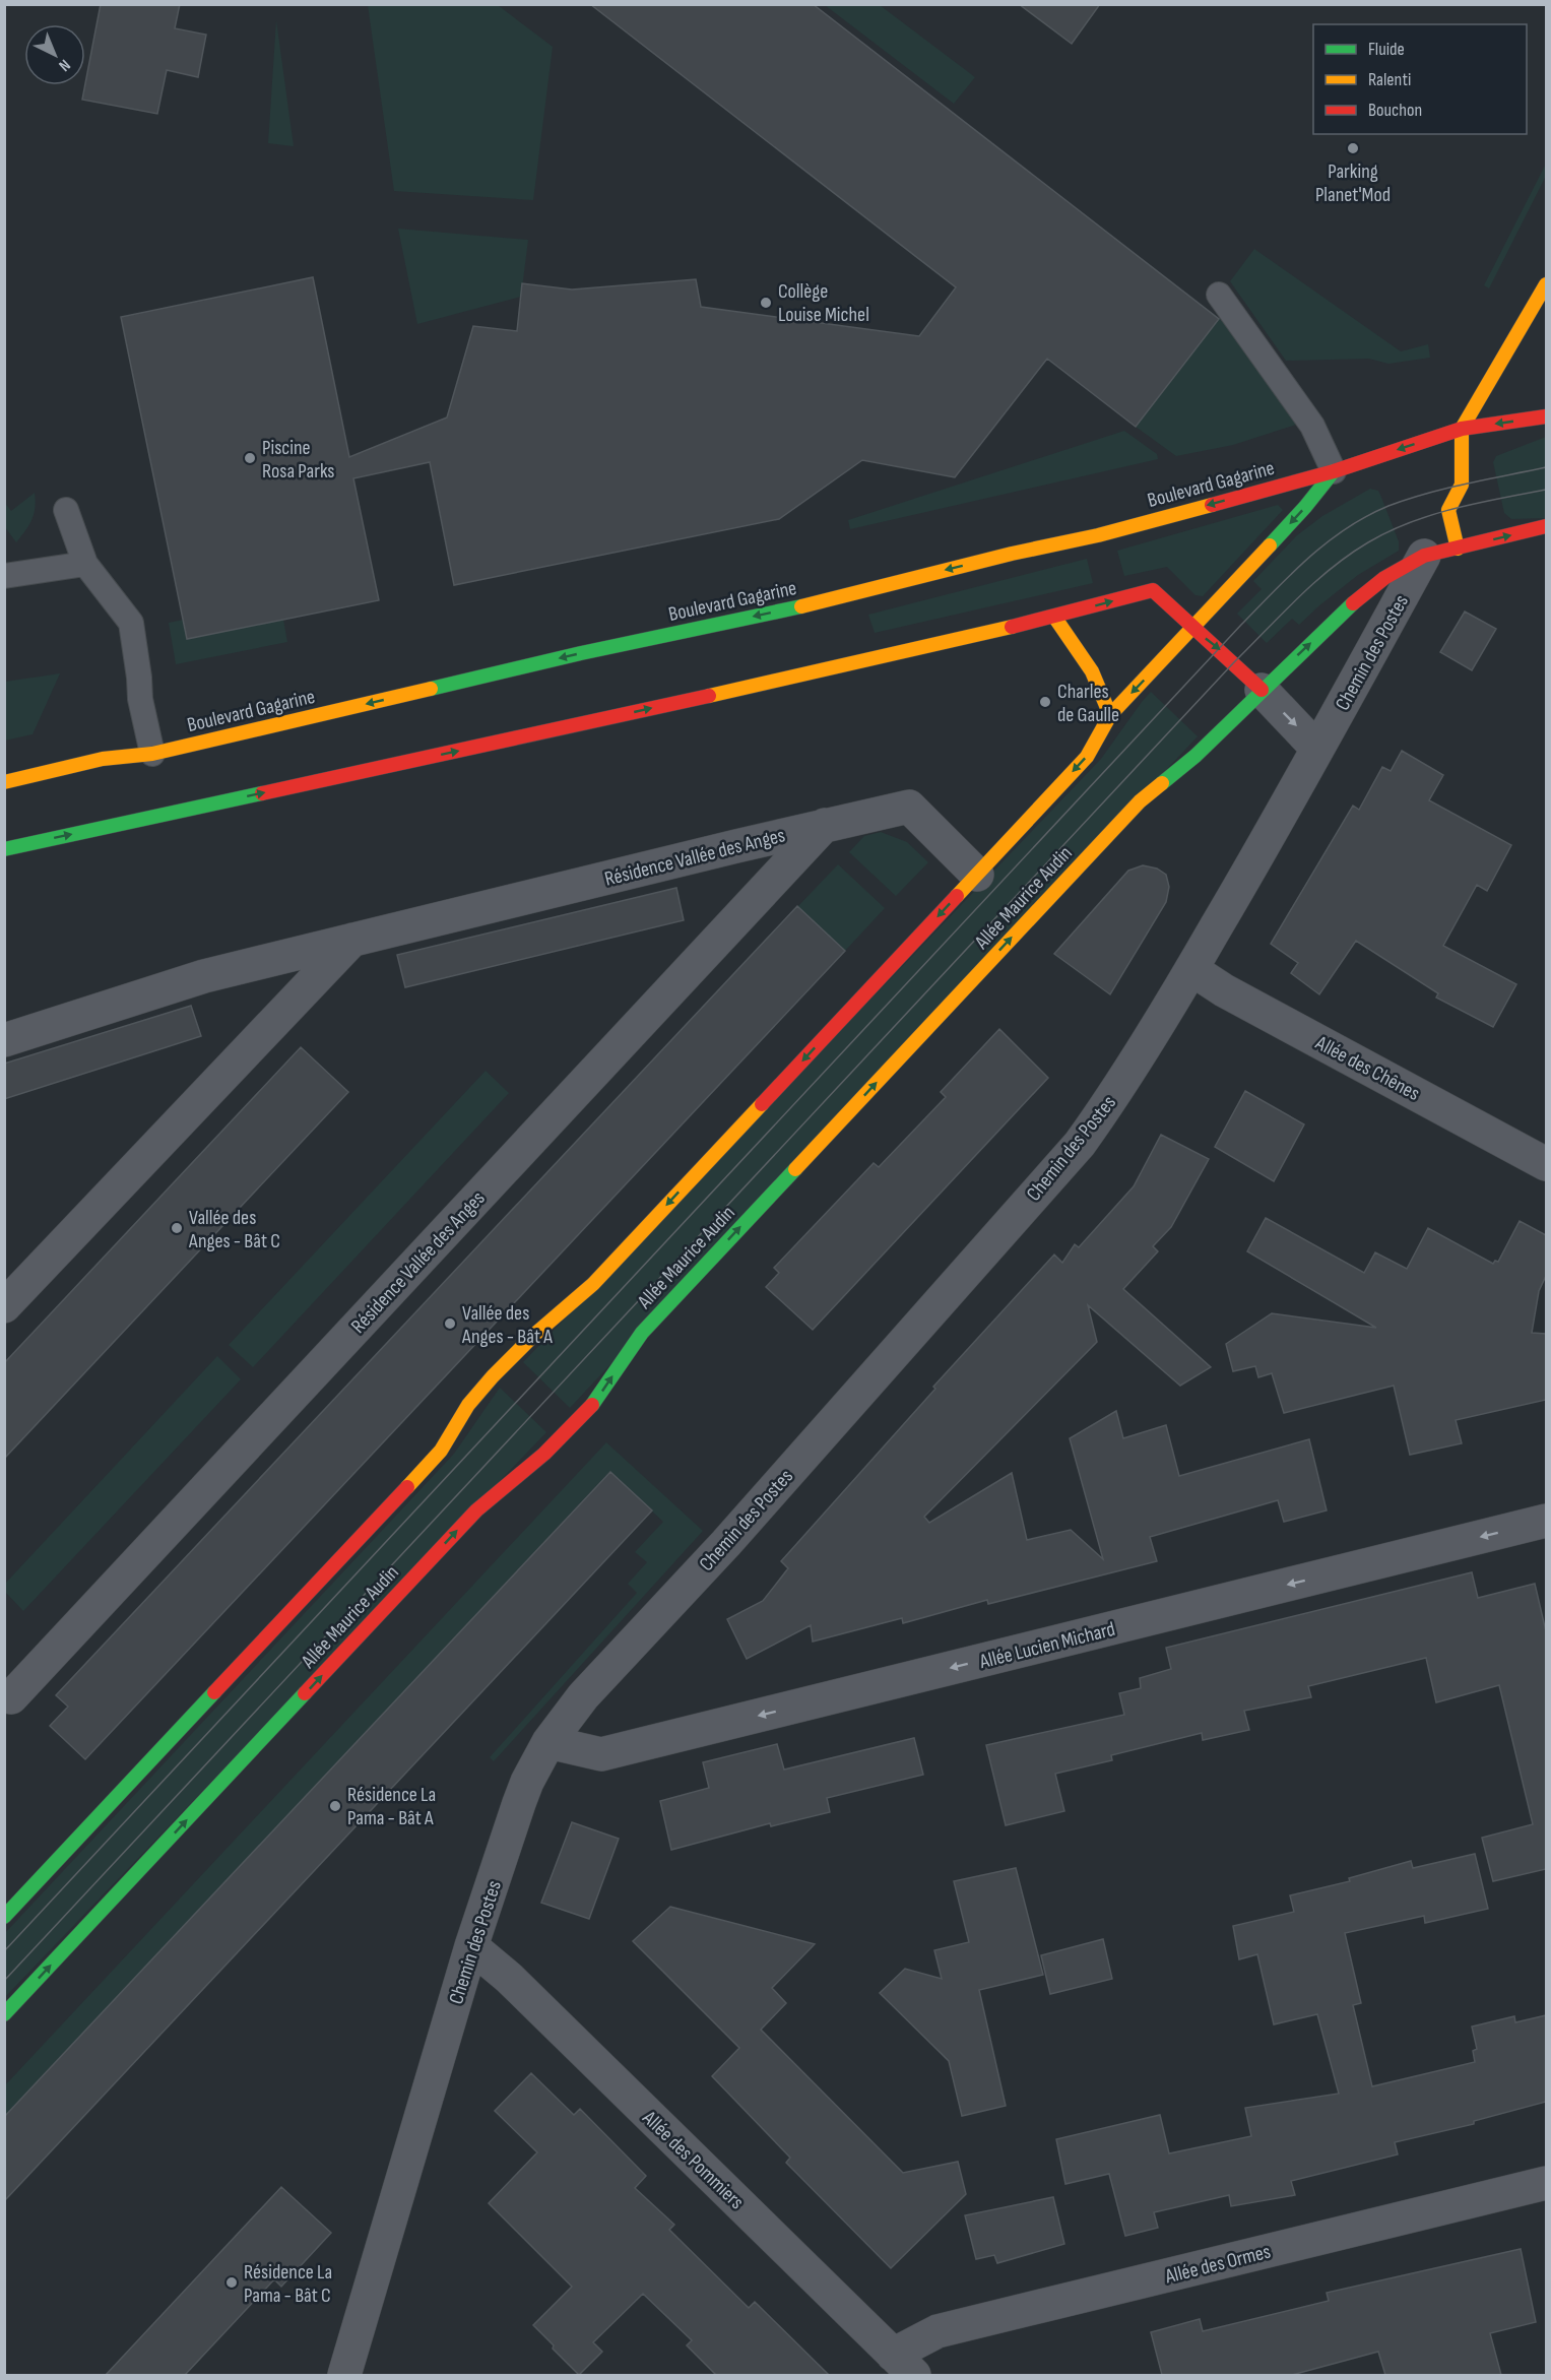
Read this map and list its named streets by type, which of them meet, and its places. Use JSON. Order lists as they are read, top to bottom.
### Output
{
  "streets": {
    "street": [
      "Boulevard Gagarine",
      "Chemin des Postes",
      "Résidence Vallée des Anges",
      "Allée Maurice Audin",
      "Allée des Chênes",
      "Allée Lucien Michard",
      "Allée des Pommiers",
      "Allée des Ormes"
    ]
  },
  "crossings": [
    ["Chemin des Postes", "Allée Maurice Audin"],
    ["Chemin des Postes", "Allée des Chênes"],
    ["Chemin des Postes", "Allée Lucien Michard"],
    ["Chemin des Postes", "Allée des Pommiers"],
    ["Allée des Pommiers", "Allée des Ormes"]
  ],
  "one_way": ["Allée Lucien Michard"],
  "places": [
    "Parking Planet'Mod",
    "Collège Louise Michel",
    "Piscine Rosa Parks",
    "Charles de Gaulle",
    "Vallée des Anges - Bât C",
    "Vallée des Anges - Bât A",
    "Résidence La Pama - Bât A",
    "Résidence La Pama - Bât C"
  ],
  "legend": ["Fluide", "Ralenti", "Bouchon"],
  "north": "bottom right"
}
